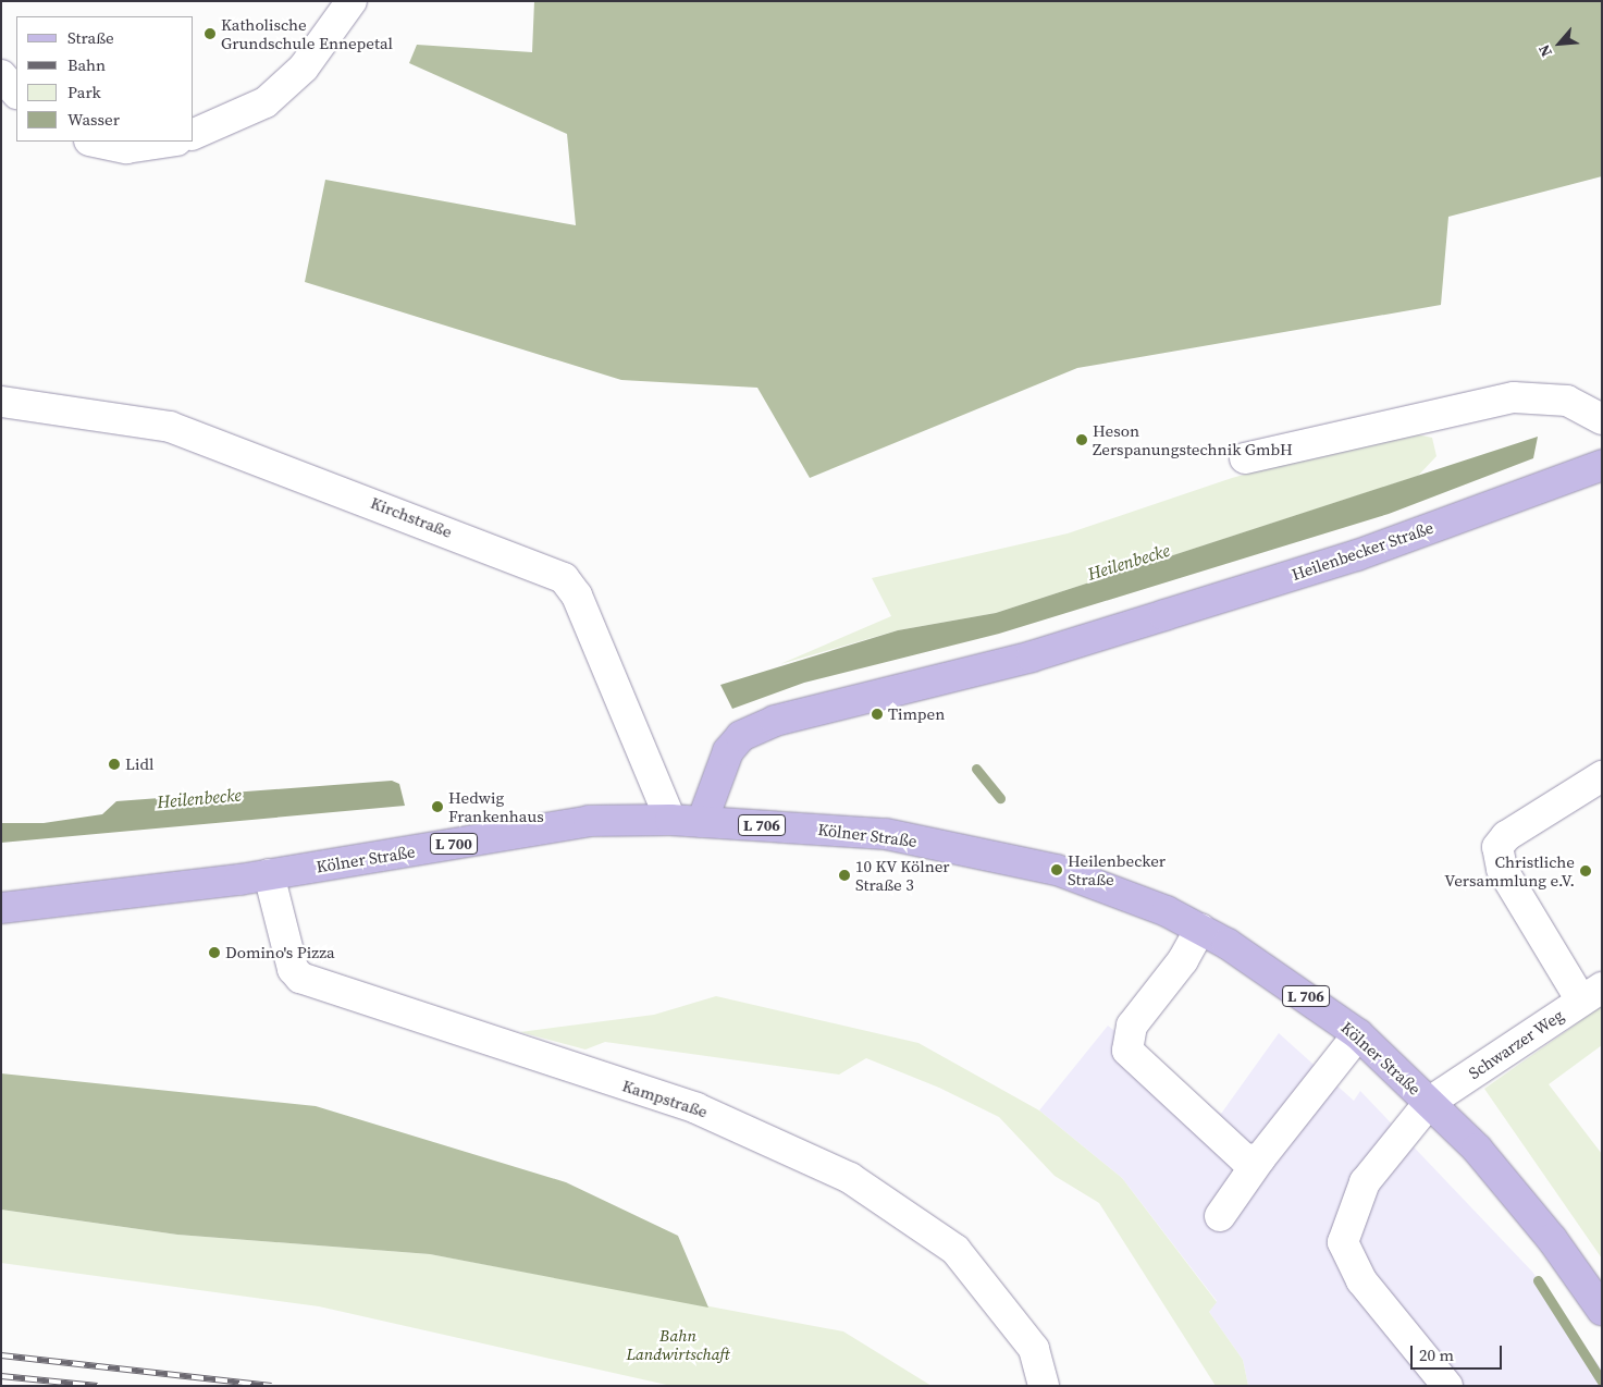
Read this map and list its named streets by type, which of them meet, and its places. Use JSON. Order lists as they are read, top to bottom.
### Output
{
  "streets": {
    "main road": [
      "Heilenbecker Straße",
      "L 706",
      "Kölner Straße",
      "L 700"
    ],
    "street": ["Kirchstraße", "Schwarzer Weg", "Kampstraße"]
  },
  "crossings": [
    ["Kirchstraße", "Kölner Straße"],
    ["Heilenbecker Straße", "Kölner Straße"],
    ["Kölner Straße", "Schwarzer Weg"],
    ["Kölner Straße", "Kampstraße"]
  ],
  "water": ["Heilenbecke"],
  "parks": ["Bahn Landwirtschaft"],
  "places": [
    "Katholische Grundschule Ennepetal",
    "Heson Zerspanungstechnik GmbH",
    "Timpen",
    "Lidl",
    "Hedwig Frankenhaus",
    "Heilenbecker Straße",
    "Christliche Versammlung e.V.",
    "10 KV Kölner Straße 3",
    "Domino's Pizza"
  ],
  "legend": [
    "Straße",
    "Bahn",
    "Park",
    "Wasser"
  ],
  "scale_bar": "20 m",
  "north": "bottom left"
}
